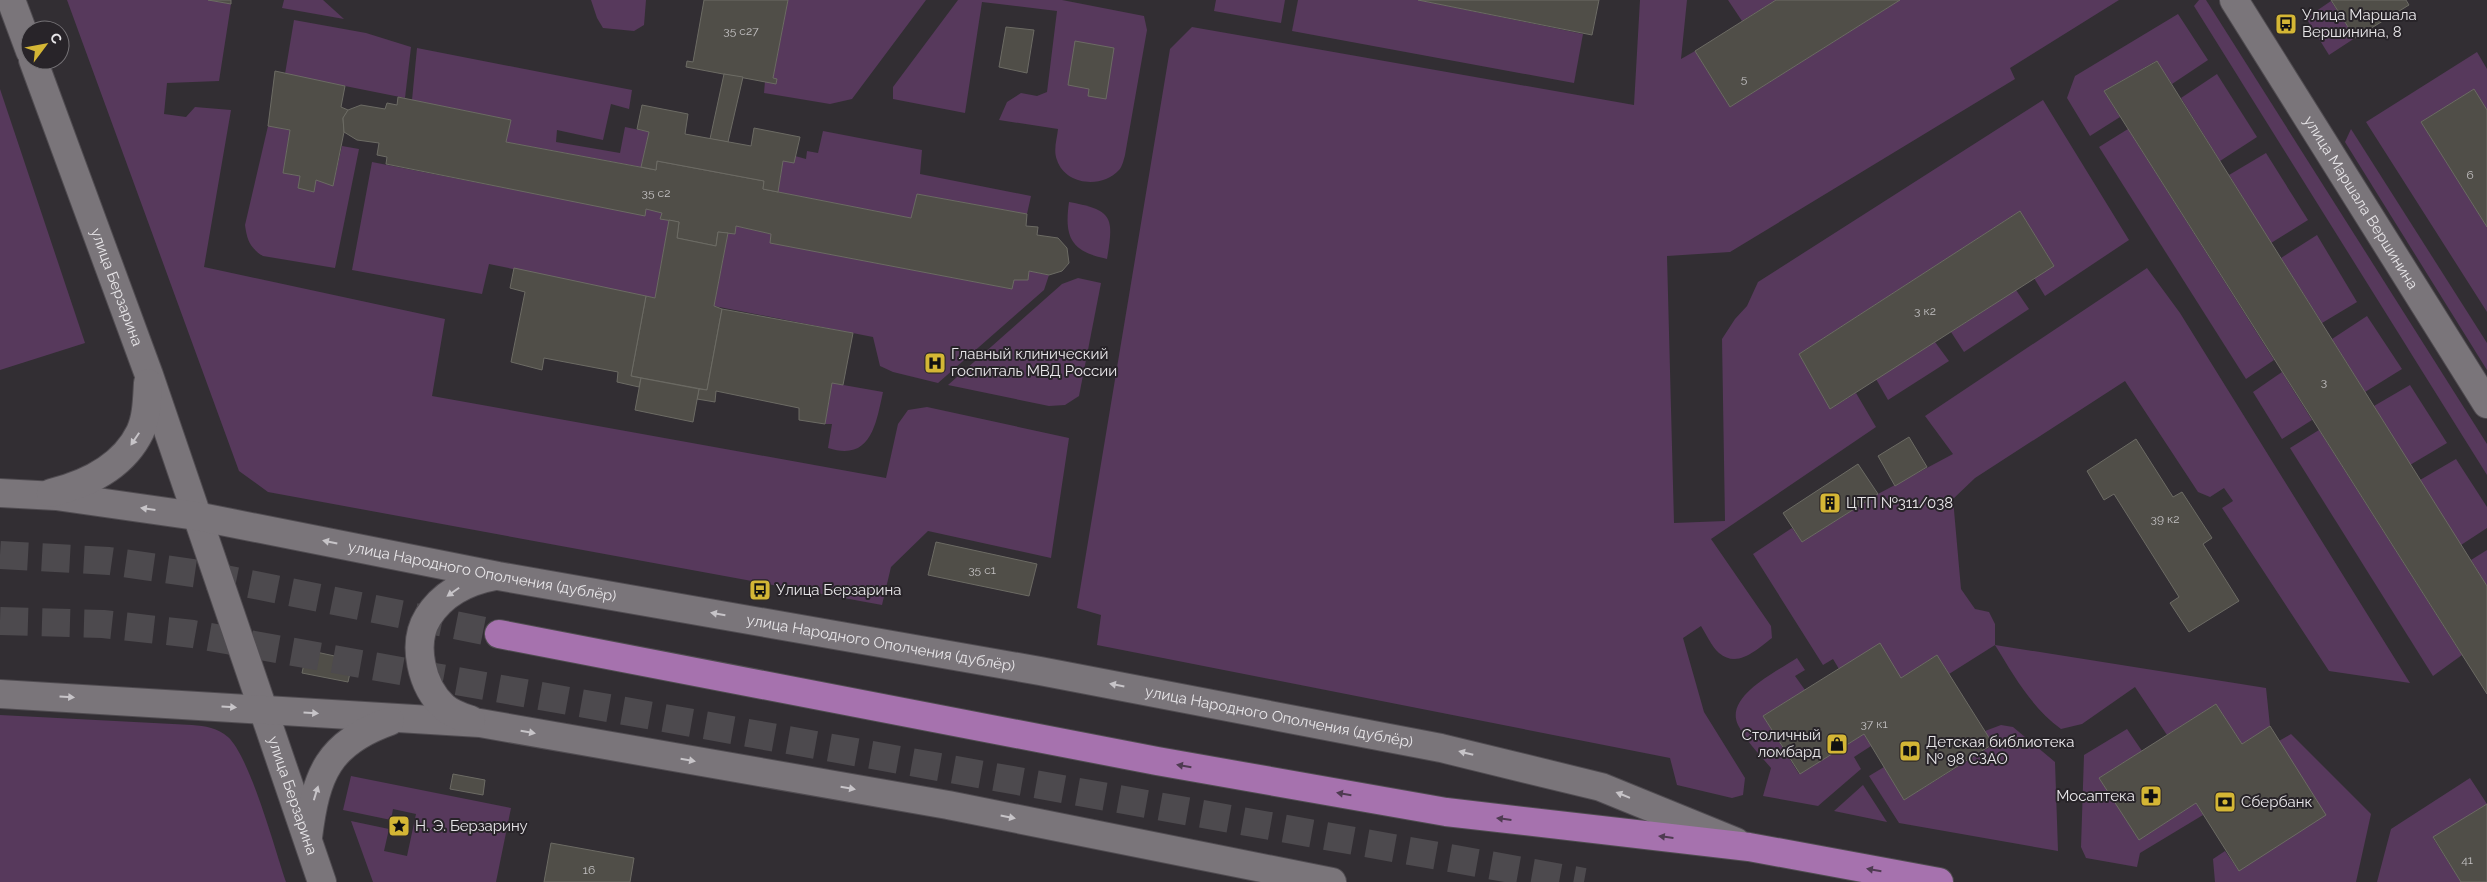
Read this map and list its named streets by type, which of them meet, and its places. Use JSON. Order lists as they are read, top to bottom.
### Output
{
  "streets": {
    "street": ["улица Маршала Вершинина", "улица Берзарина", "улица Народного Ополчения (дублёр)"]
  },
  "crossings": [
    ["улица Берзарина", "улица Народного Ополчения (дублёр)"]
  ],
  "places": {
    "bus stop": ["Улица Маршала Вершинина, 8", "Улица Берзарина"],
    "hospital": ["Главный клинический госпиталь МВД России"],
    "building": ["ЦТП №311/038"],
    "shop": ["Столичный ломбард"],
    "library": ["Детская библиотека № 98 СЗАО"],
    "pharmacy": ["Мосаптека"],
    "bank": ["Сбербанк"],
    "place": ["Н. Э. Берзарину"]
  },
  "house_numbers": [
    "35 с27",
    "5",
    "6",
    "35 с2",
    "3 к2",
    "3",
    "39 к2",
    "35 с1",
    "37 к1",
    "41",
    "16"
  ],
  "north": "top right"
}
